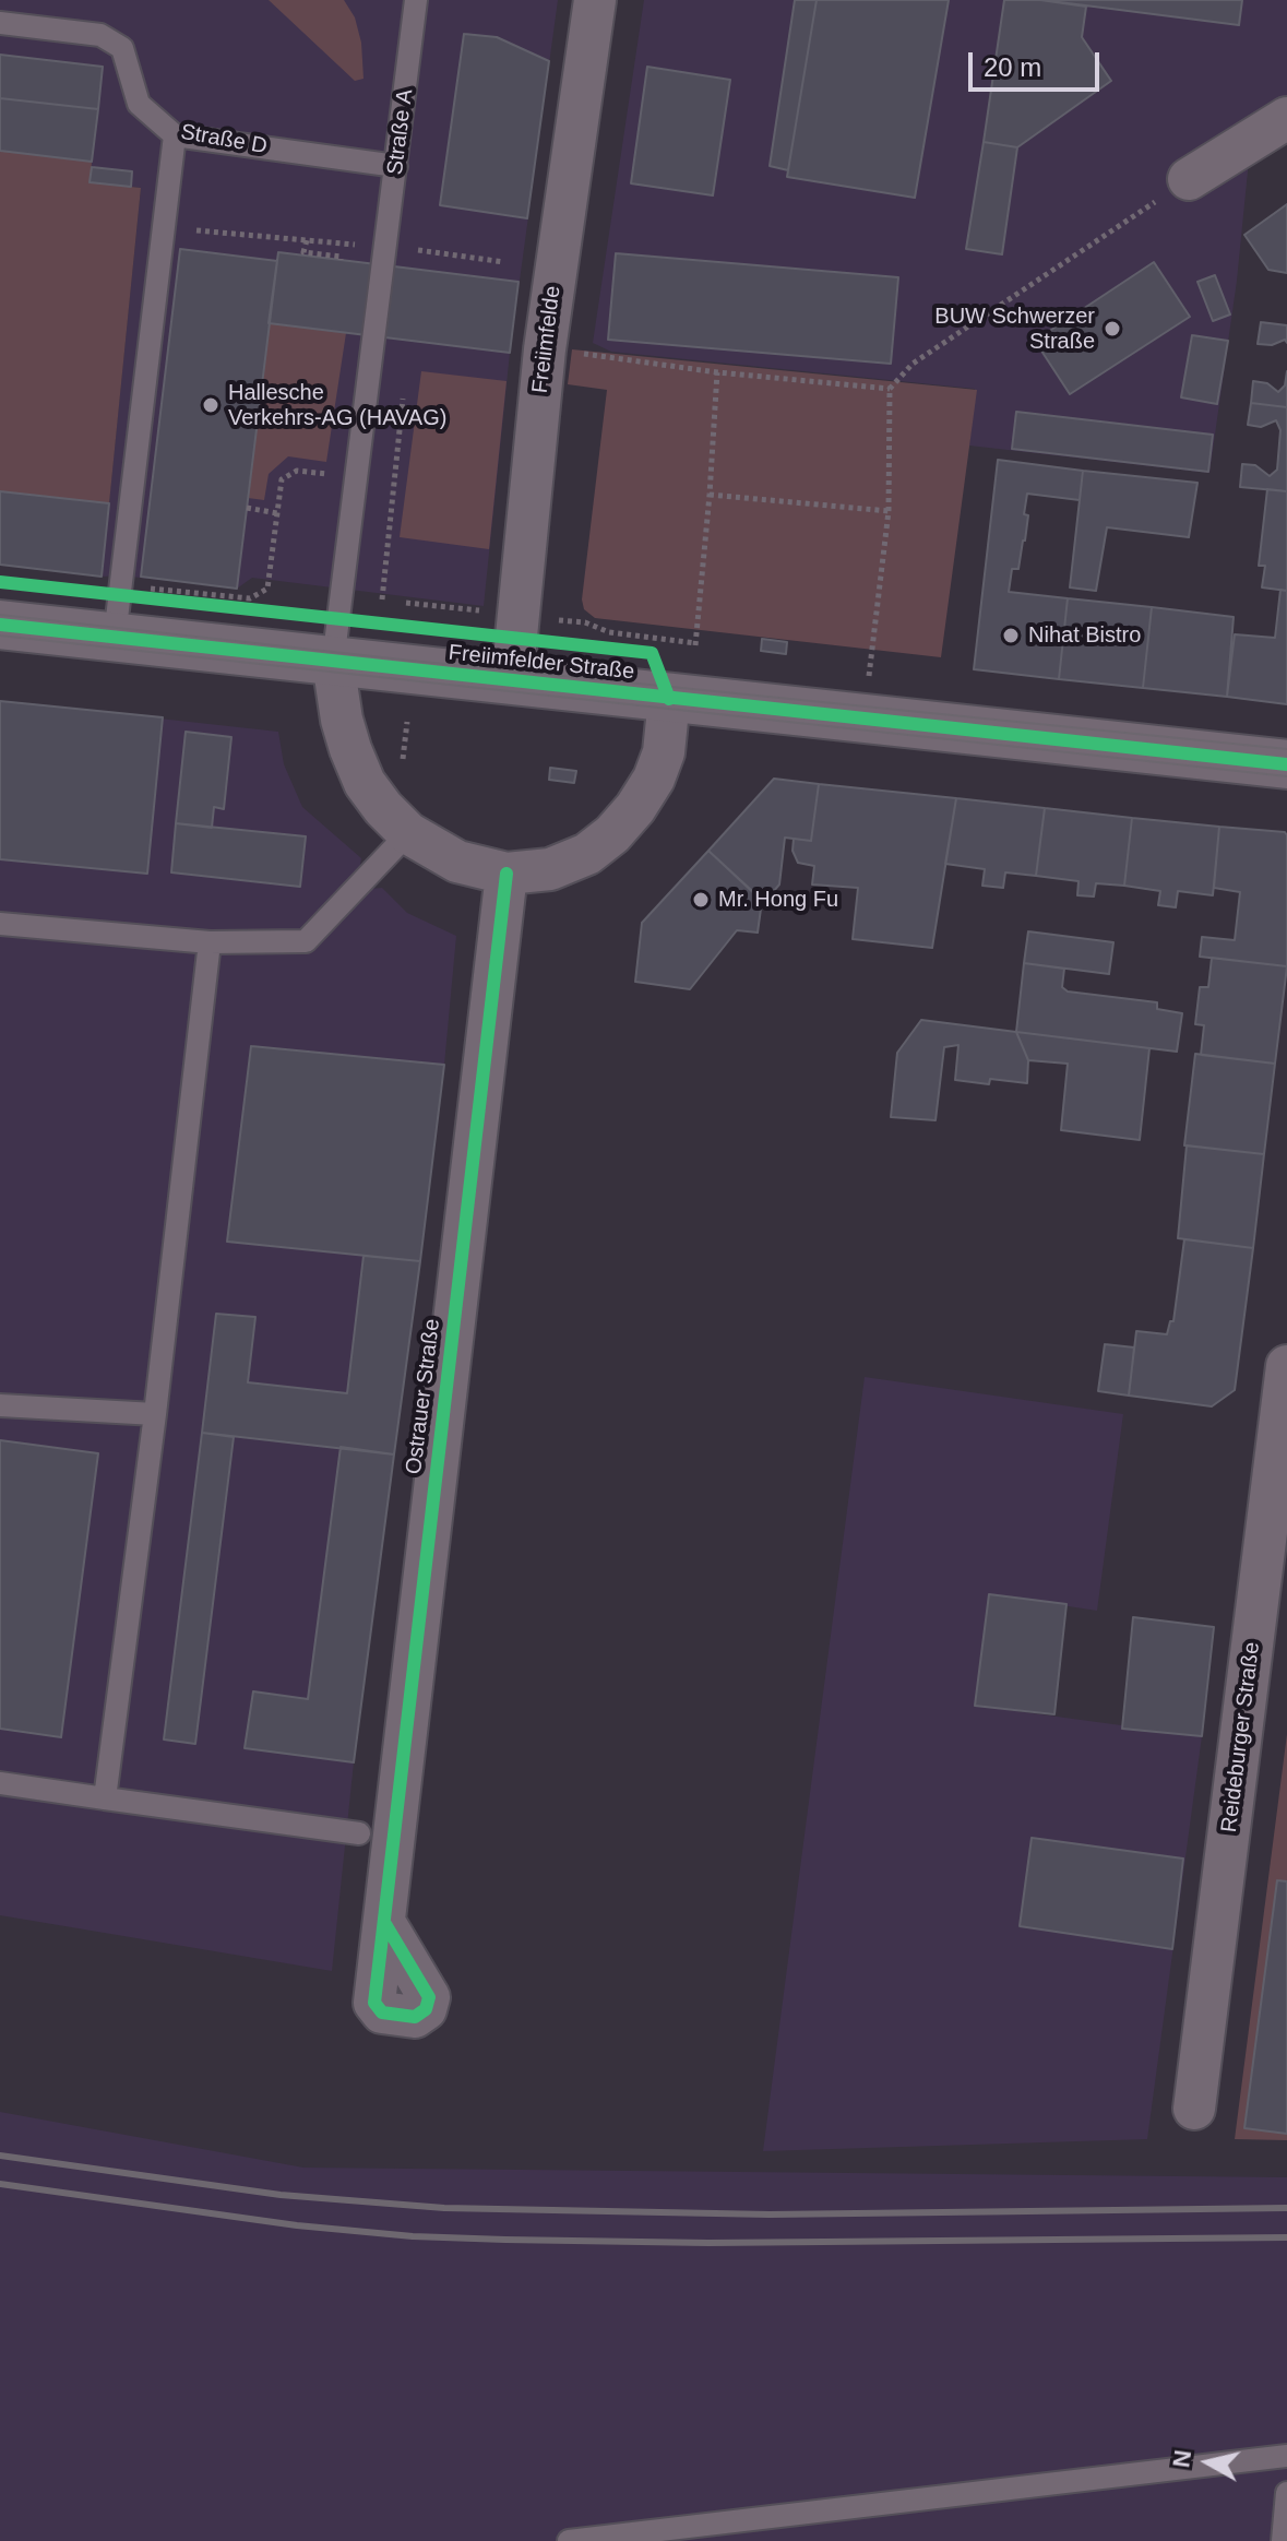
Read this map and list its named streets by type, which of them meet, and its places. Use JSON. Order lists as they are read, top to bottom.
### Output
{
  "streets": {
    "street": [
      "Freiimfelde",
      "Freiimfelder Straße",
      "Ostrauer Straße",
      "Reideburger Straße"
    ],
    "lane": ["Straße A", "Straße D"]
  },
  "crossings": [
    ["Straße A", "Straße D"],
    ["Straße A", "Freiimfelder Straße"],
    ["Freiimfelde", "Freiimfelder Straße"]
  ],
  "places": [
    "BUW Schwerzer Straße",
    "Hallesche Verkehrs-AG (HAVAG)",
    "Nihat Bistro",
    "Mr. Hong Fu"
  ],
  "scale_bar": "20 m",
  "north": "left"
}
